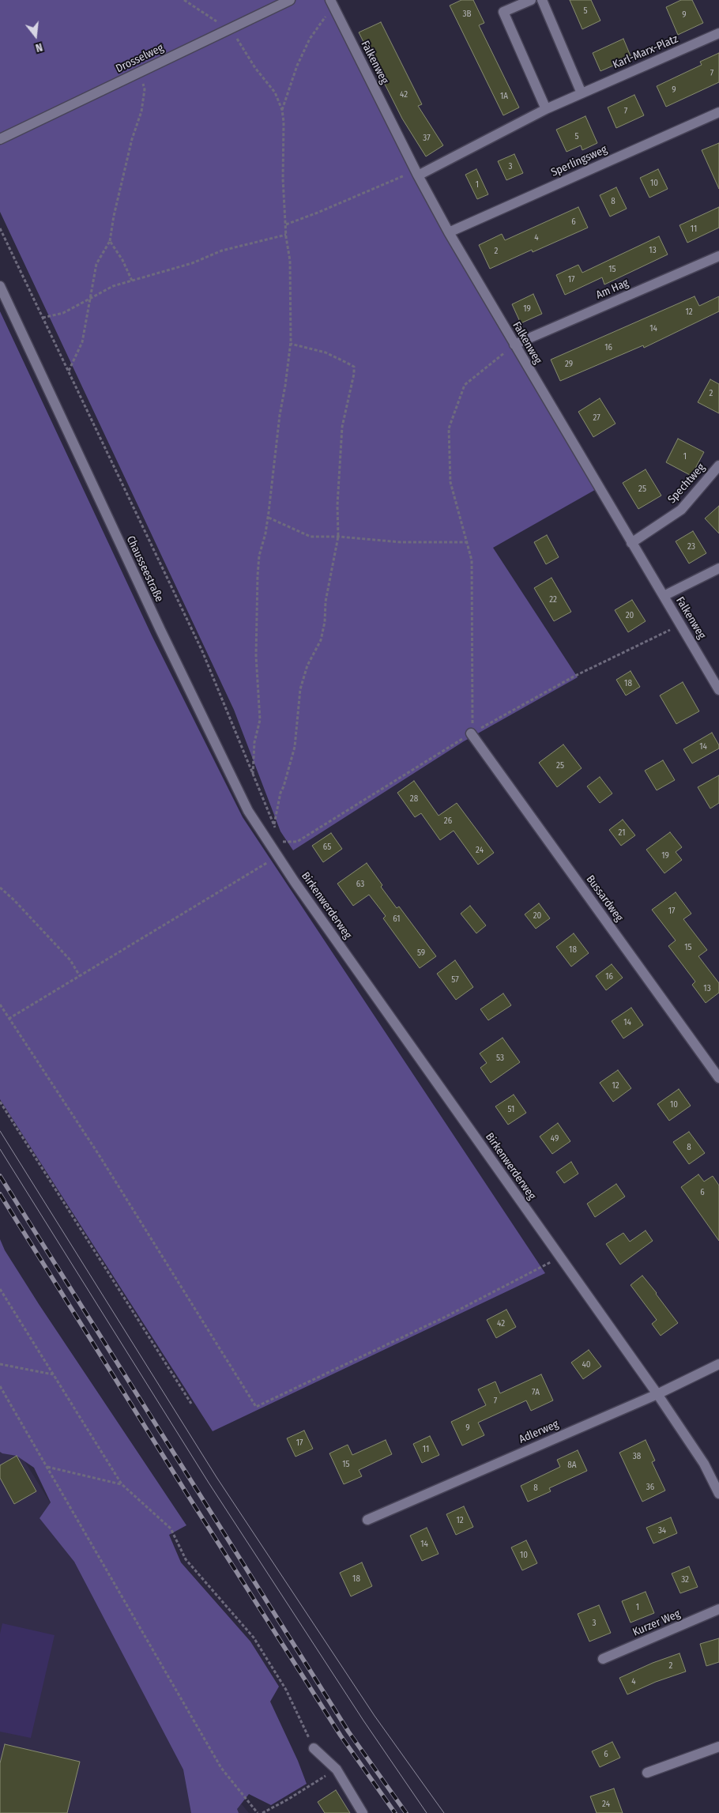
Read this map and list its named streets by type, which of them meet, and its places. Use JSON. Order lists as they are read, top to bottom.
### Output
{
  "streets": {
    "street": [
      "Karl-Marx-Platz",
      "Drosselweg",
      "Falkenweg",
      "Sperlingsweg",
      "Am Hag",
      "Spechtweg",
      "Chausseestraße",
      "Bussardweg",
      "Birkenwerderweg",
      "Adlerweg",
      "Kurzer Weg"
    ]
  },
  "crossings": [
    ["Karl-Marx-Platz", "Falkenweg"],
    ["Falkenweg", "Sperlingsweg"],
    ["Falkenweg", "Am Hag"],
    ["Falkenweg", "Spechtweg"],
    ["Chausseestraße", "Birkenwerderweg"],
    ["Birkenwerderweg", "Adlerweg"]
  ],
  "house_numbers": [
    "5",
    "3B",
    "9",
    "7",
    "9",
    "42",
    "1A",
    "7",
    "5",
    "37",
    "3",
    "10",
    "1",
    "8",
    "6",
    "11",
    "4",
    "13",
    "2",
    "15",
    "17",
    "19",
    "12",
    "14",
    "16",
    "29",
    "2",
    "27",
    "1",
    "25",
    "23",
    "22",
    "20",
    "18",
    "14",
    "25",
    "28",
    "26",
    "21",
    "65",
    "24",
    "19",
    "63",
    "17",
    "20",
    "61",
    "15",
    "18",
    "59",
    "16",
    "57",
    "13",
    "14",
    "53",
    "12",
    "10",
    "51",
    "49",
    "8",
    "6",
    "42",
    "40",
    "7A",
    "7",
    "9",
    "17",
    "11",
    "38",
    "15",
    "8A",
    "36",
    "8",
    "12",
    "34",
    "14",
    "10",
    "18",
    "32",
    "1",
    "3",
    "2",
    "4",
    "6",
    "24"
  ],
  "north": "bottom"
}
